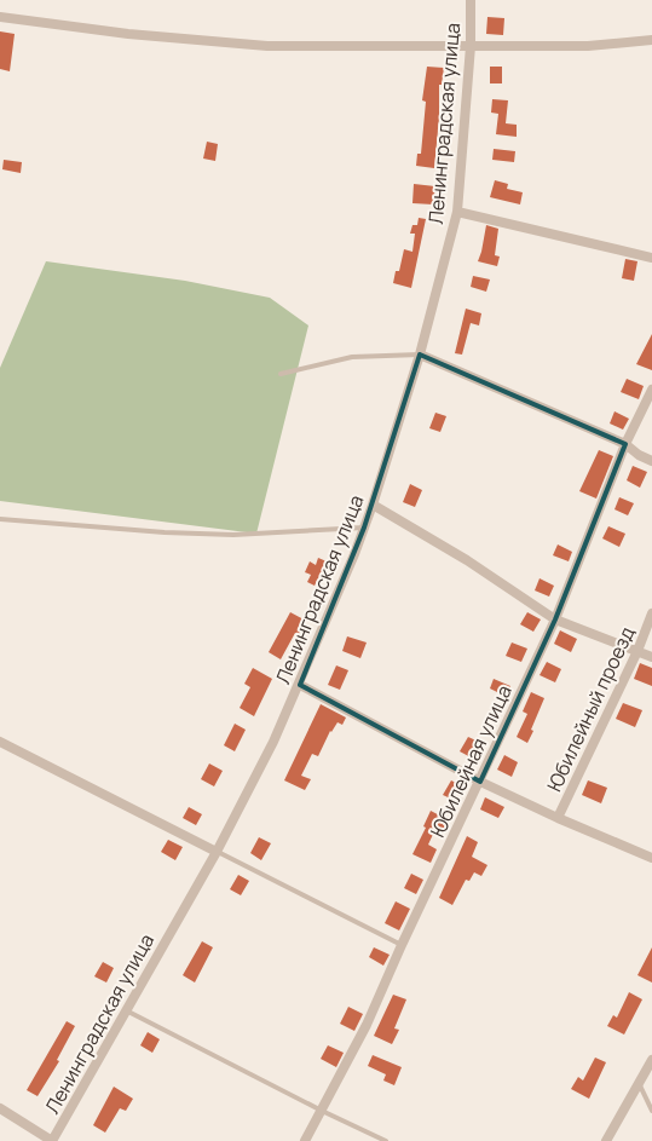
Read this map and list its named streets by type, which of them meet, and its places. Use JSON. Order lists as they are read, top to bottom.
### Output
{
  "streets": {
    "street": ["Ленинградская улица", "Юбилейный проезд", "Юбилейная улица"]
  }
}
